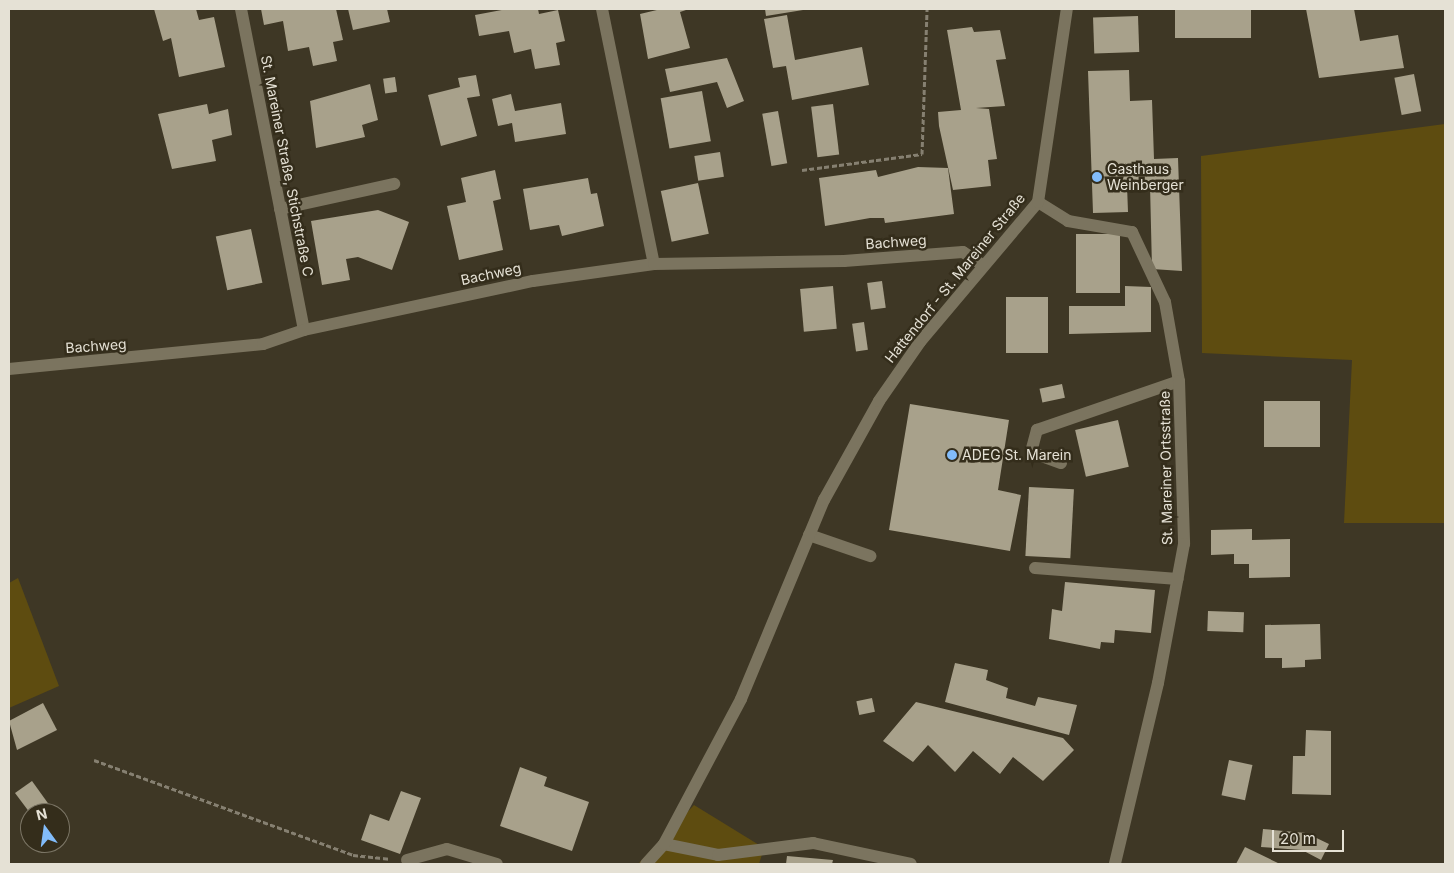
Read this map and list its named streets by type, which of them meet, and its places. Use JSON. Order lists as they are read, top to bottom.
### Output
{
  "streets": {
    "street": [
      "St. Mareiner Straße, Stichstraße C",
      "Bachweg",
      "Hattendorf - St. Mareiner Straße",
      "St. Mareiner Ortsstraße"
    ]
  },
  "crossings": [
    ["St. Mareiner Straße, Stichstraße C", "Bachweg"],
    ["Bachweg", "Hattendorf - St. Mareiner Straße"],
    ["Hattendorf - St. Mareiner Straße", "St. Mareiner Ortsstraße"]
  ],
  "places": ["Gasthaus Weinberger", "ADEG St. Marein"],
  "scale_bar": "20 m",
  "north": "top"
}
